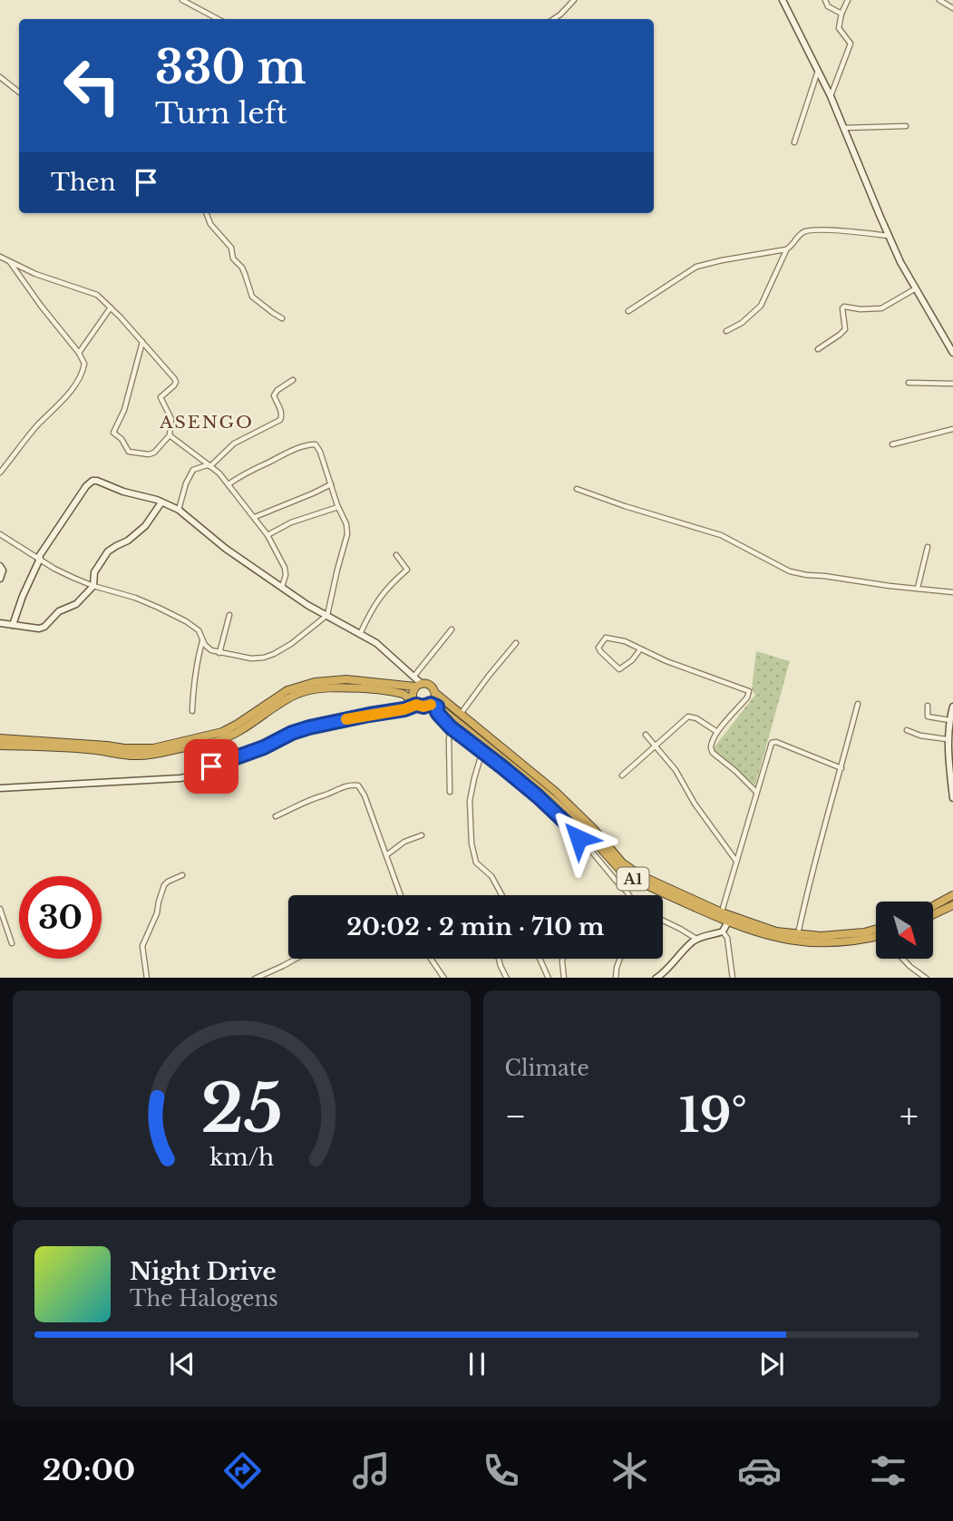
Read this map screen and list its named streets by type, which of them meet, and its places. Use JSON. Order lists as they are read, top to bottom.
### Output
{
  "streets": {
    "highway": ["A1"]
  },
  "districts": ["ASENGO"],
  "north": "bottom right",
  "page": {
    "turn": ["330 m", "Turn left"],
    "then": "Then",
    "limit": "30",
    "trip": "20:02 · 2 min · 710 m",
    "tile": "Climate",
    "heat": ["−", "19°", "+"],
    "song": ["Night Drive", "The Halogens"],
    "tabs": "20:00",
    "gauge": ["25", "km/h"]
  }
}
